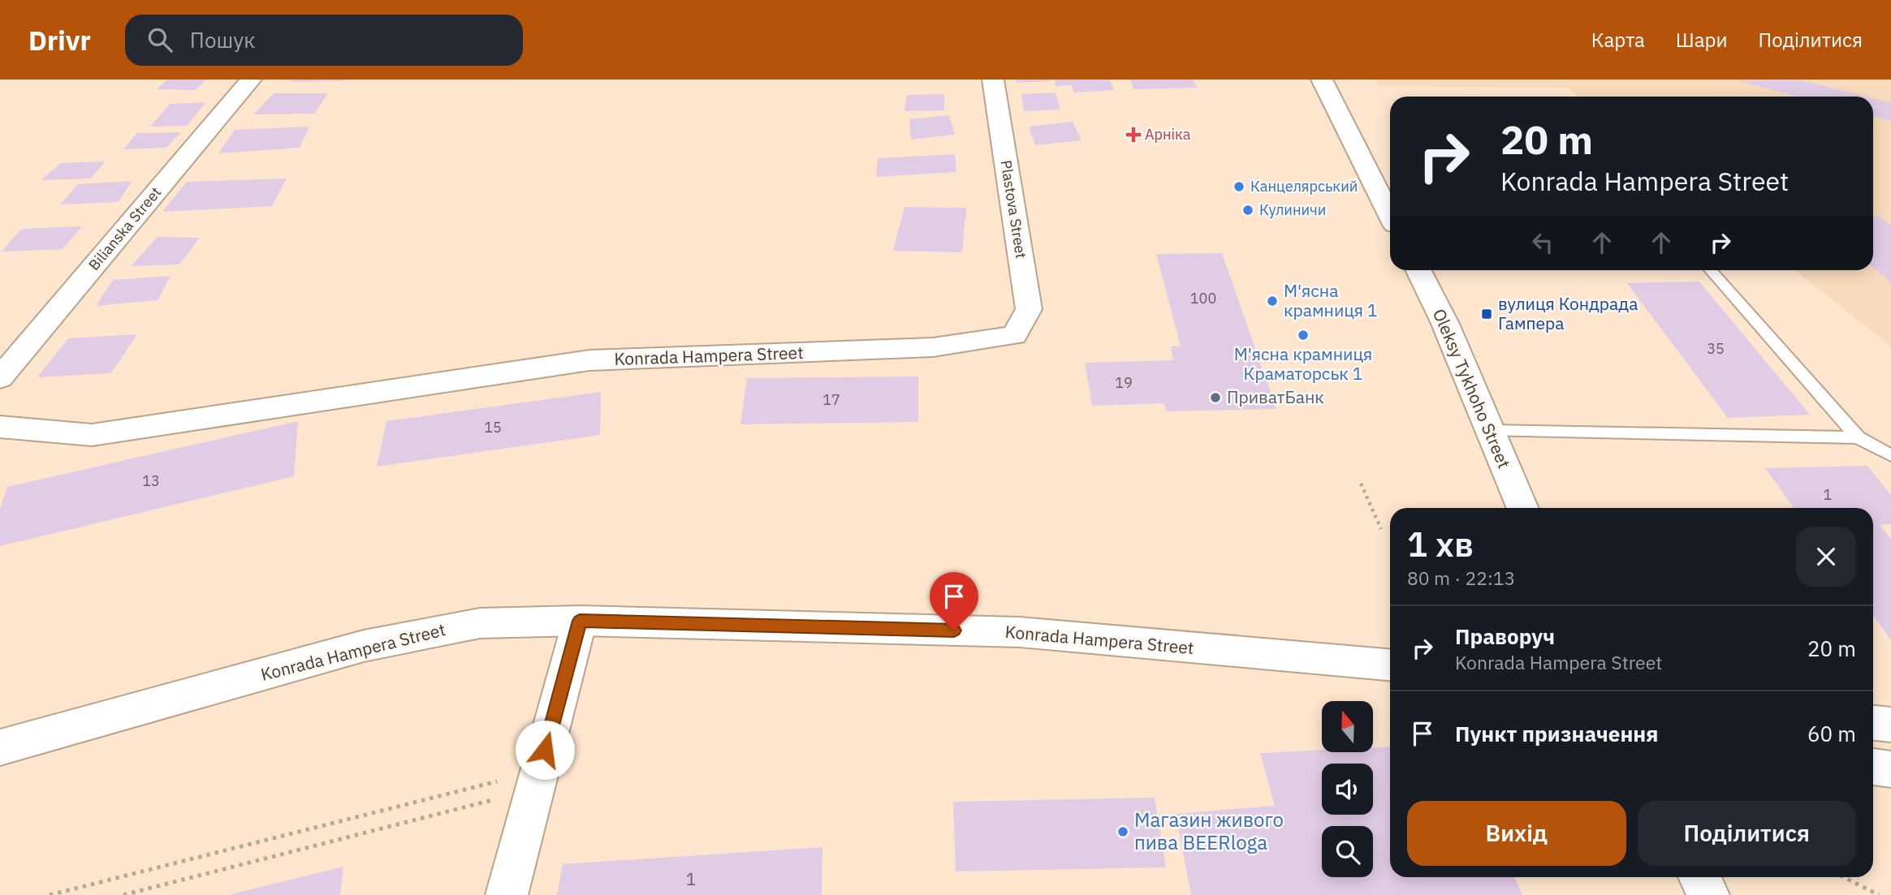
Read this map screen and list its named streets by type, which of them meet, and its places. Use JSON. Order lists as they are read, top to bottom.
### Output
{
  "streets": {
    "street": [
      "Plastova Street",
      "Bilianska Street",
      "Konrada Hampera Street",
      "Oleksy Tykhoho Street"
    ]
  },
  "crossings": [
    ["Plastova Street", "Konrada Hampera Street"]
  ],
  "places": {
    "health": ["Арніка"],
    "other": [
      "Канцелярський",
      "Кулиничи",
      "М'ясна крамниця 1",
      "М'ясна крамниця Краматорськ 1",
      "ПриватБанк",
      "Магазин живого пива BEERloga"
    ],
    "transit": ["вулиця Кондрада Гампера"]
  },
  "house_numbers": [
    "100",
    "35",
    "19",
    "17",
    "15",
    "13",
    "1",
    "1"
  ],
  "north": "top",
  "page": {
    "header": "Drivr",
    "search": "Пошук",
    "nav": ["Карта", "Шари", "Поділитися"],
    "turn": ["20 m", "Konrada Hampera Street"],
    "heading": ["1 хв", "80 m · 22:13"],
    "list": [
      {
        "name": "Праворуч",
        "note": "Konrada Hampera Street",
        "value": "20 m"
      },
      {
        "name": "Пункт призначення",
        "value": "60 m"
      }
    ],
    "buttons": ["Вихід", "Поділитися"]
  }
}
